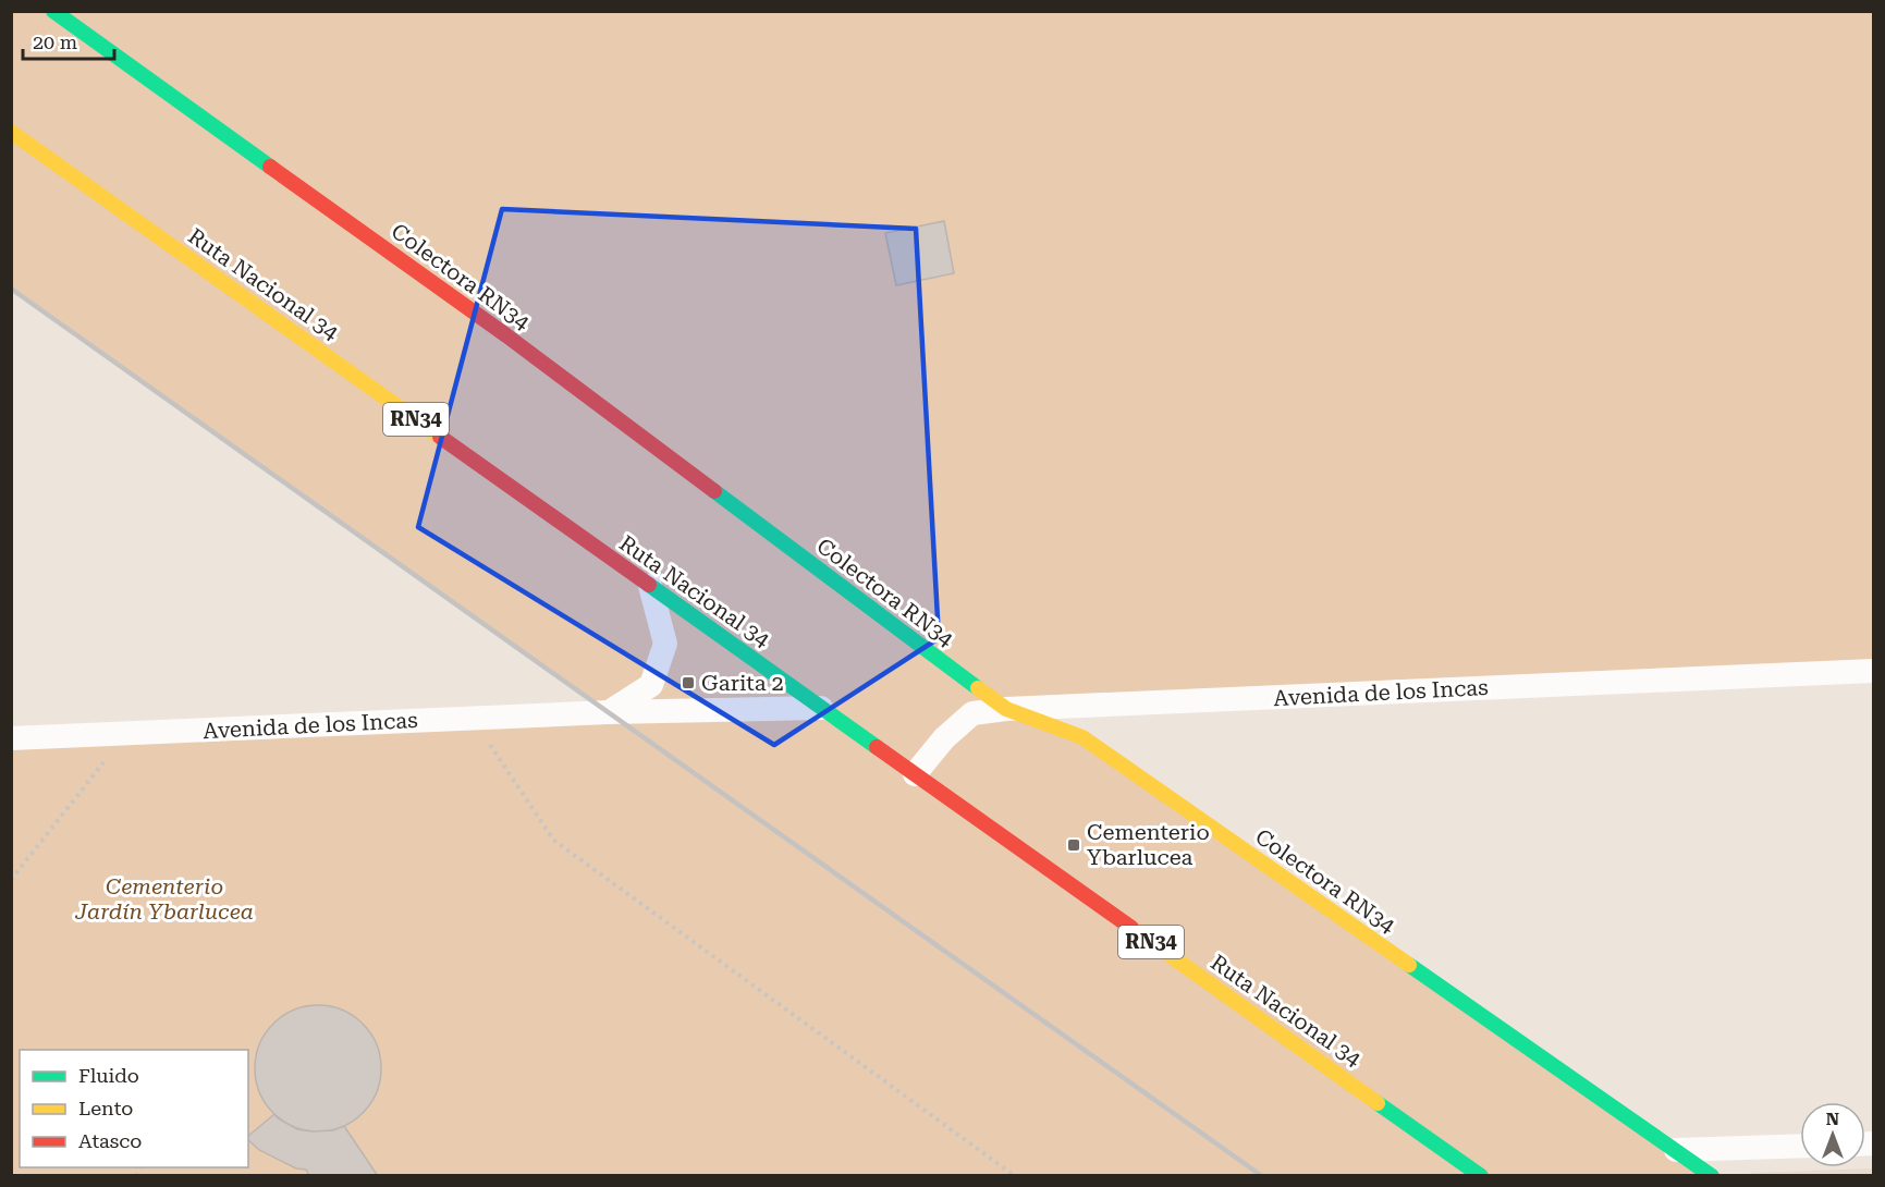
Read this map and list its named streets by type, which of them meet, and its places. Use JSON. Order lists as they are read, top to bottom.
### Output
{
  "streets": {
    "main road": ["Colectora RN34", "Ruta Nacional 34", "RN34"],
    "street": ["Avenida de los Incas"]
  },
  "crossings": [
    ["Colectora RN34", "Avenida de los Incas"],
    ["Ruta Nacional 34", "Avenida de los Incas"]
  ],
  "parks": ["Cementerio Jardín Ybarlucea"],
  "places": {
    "transit": ["Garita 2", "Cementerio Ybarlucea"]
  },
  "legend": ["Fluido", "Lento", "Atasco"],
  "scale_bar": "20 m",
  "north": "top"
}
